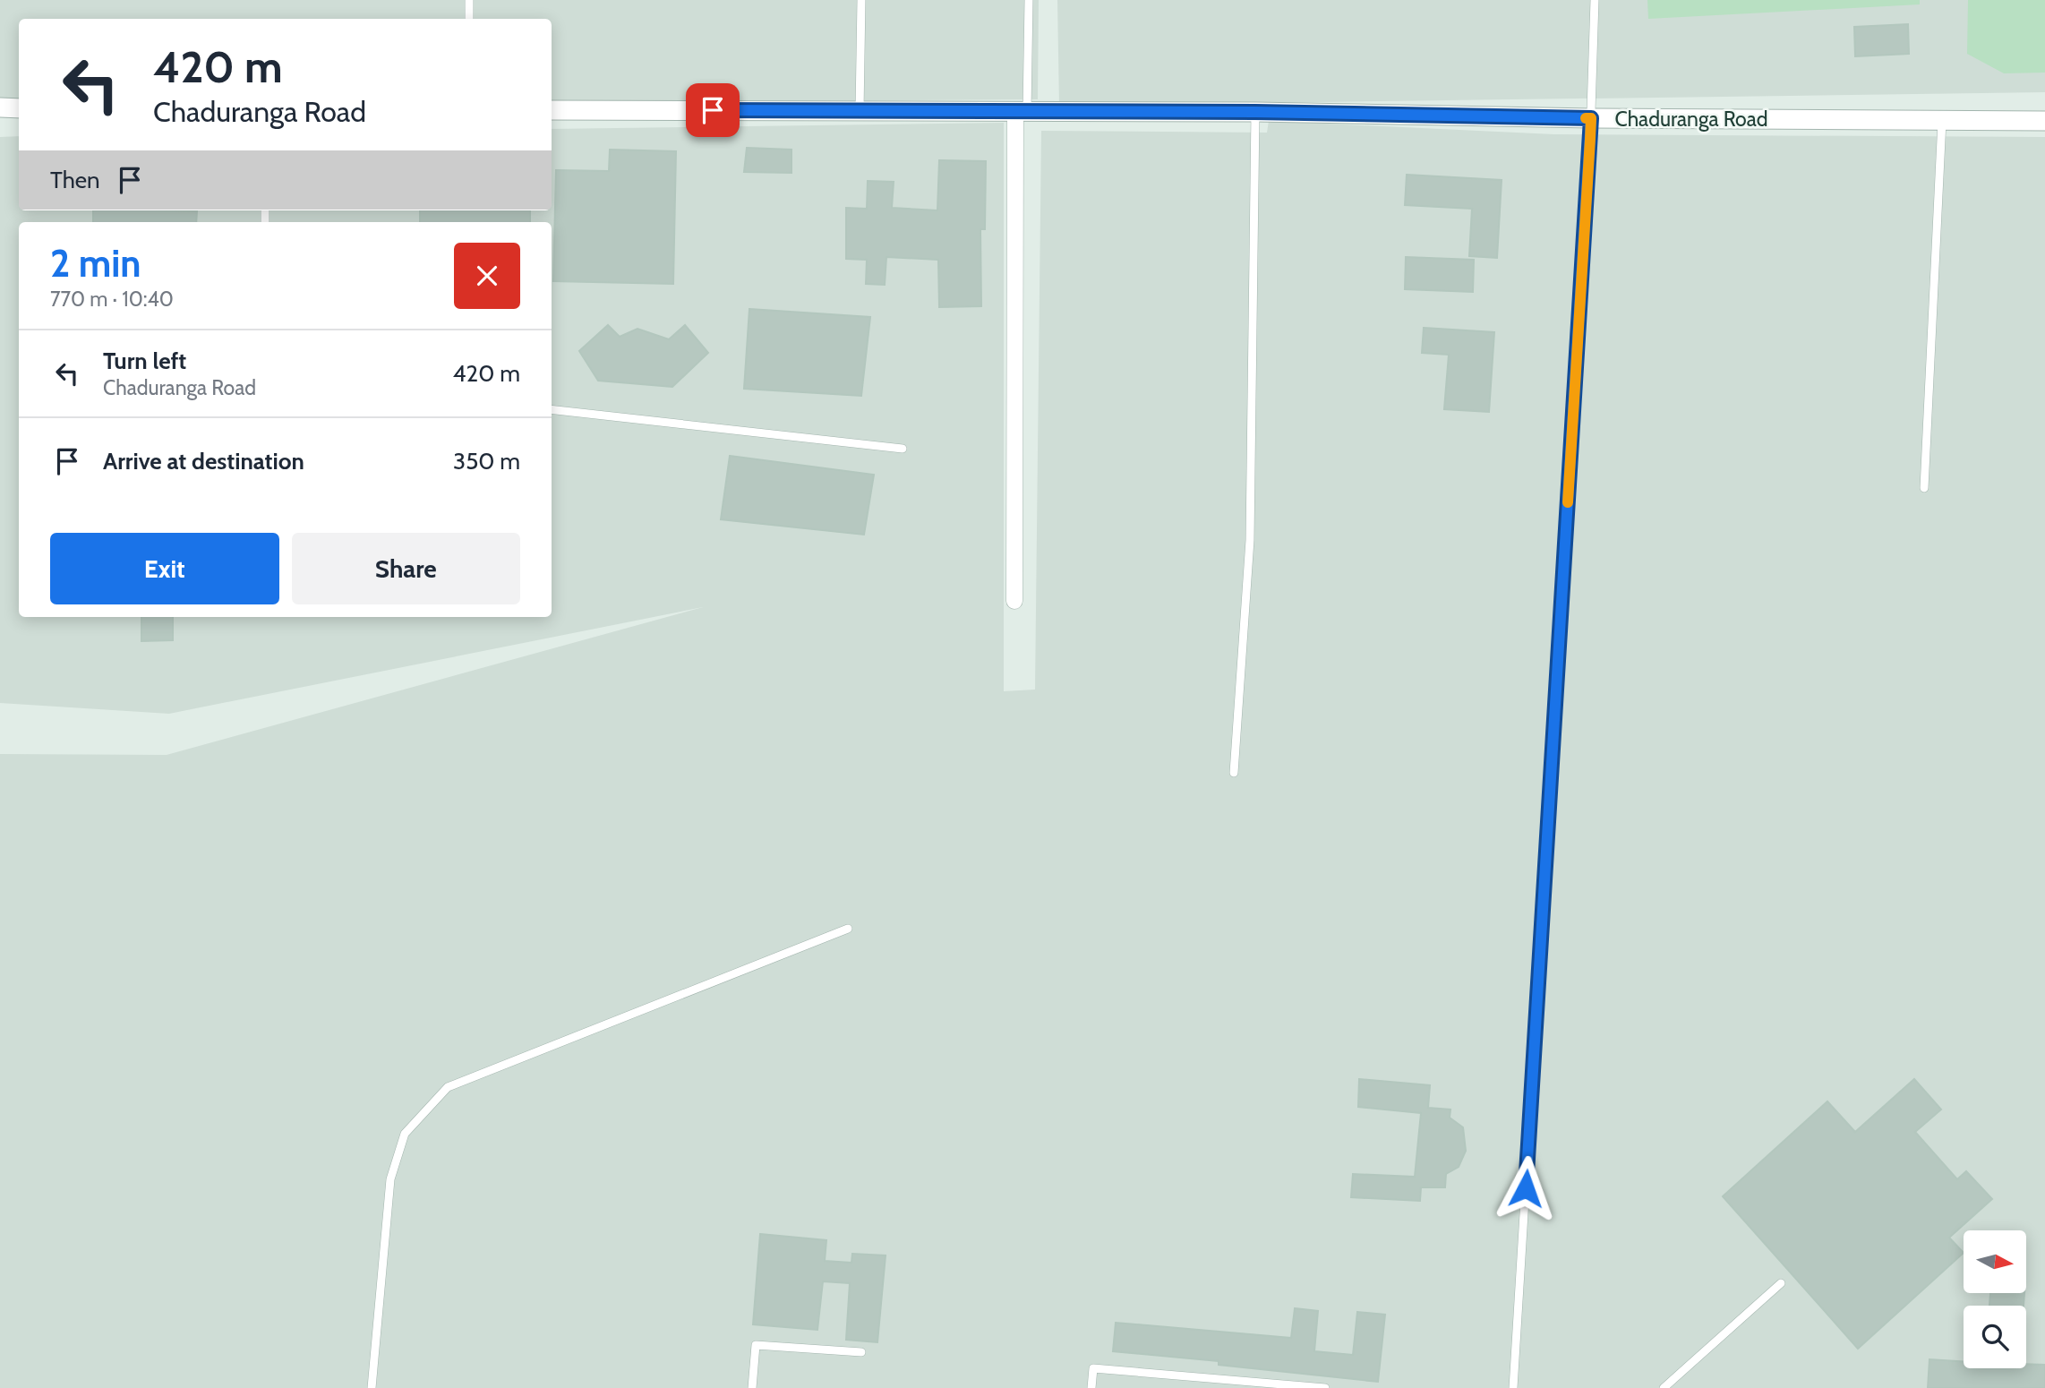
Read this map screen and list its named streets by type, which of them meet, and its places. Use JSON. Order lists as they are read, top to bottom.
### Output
{
  "streets": {
    "street": ["Chaduranga Road"]
  },
  "north": "right",
  "page": {
    "turn": ["420 m", "Chaduranga Road"],
    "then": "Then",
    "heading": ["2 min", "770 m · 10:40"],
    "list": [
      {
        "name": "Turn left",
        "note": "Chaduranga Road",
        "value": "420 m"
      },
      {
        "name": "Arrive at destination",
        "value": "350 m"
      }
    ],
    "buttons": ["Exit", "Share"]
  }
}
